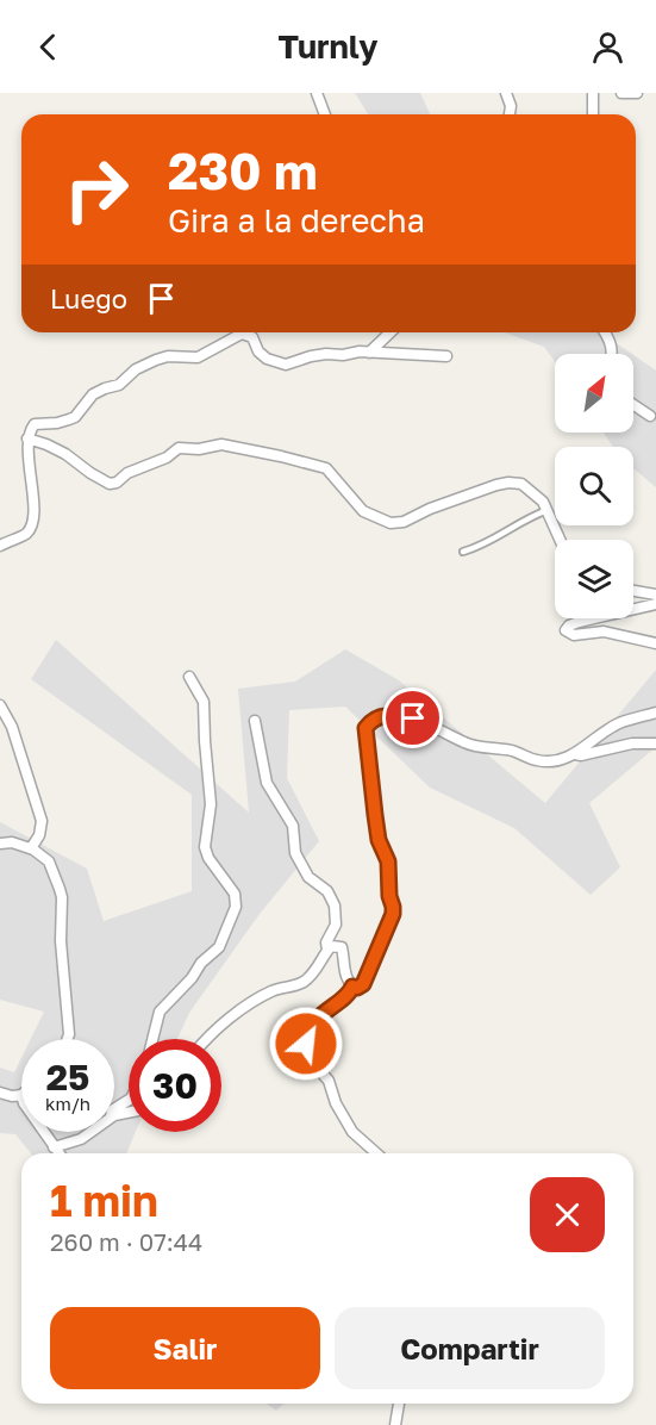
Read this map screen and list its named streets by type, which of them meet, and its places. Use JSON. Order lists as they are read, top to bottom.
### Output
{
  "north": "top right",
  "page": {
    "header": "Turnly",
    "turn": ["230 m", "Gira a la derecha"],
    "then": "Luego",
    "speed": "25 km/h",
    "limit": "30",
    "heading": ["1 min", "260 m · 07:44"],
    "buttons": ["Salir", "Compartir"]
  }
}
